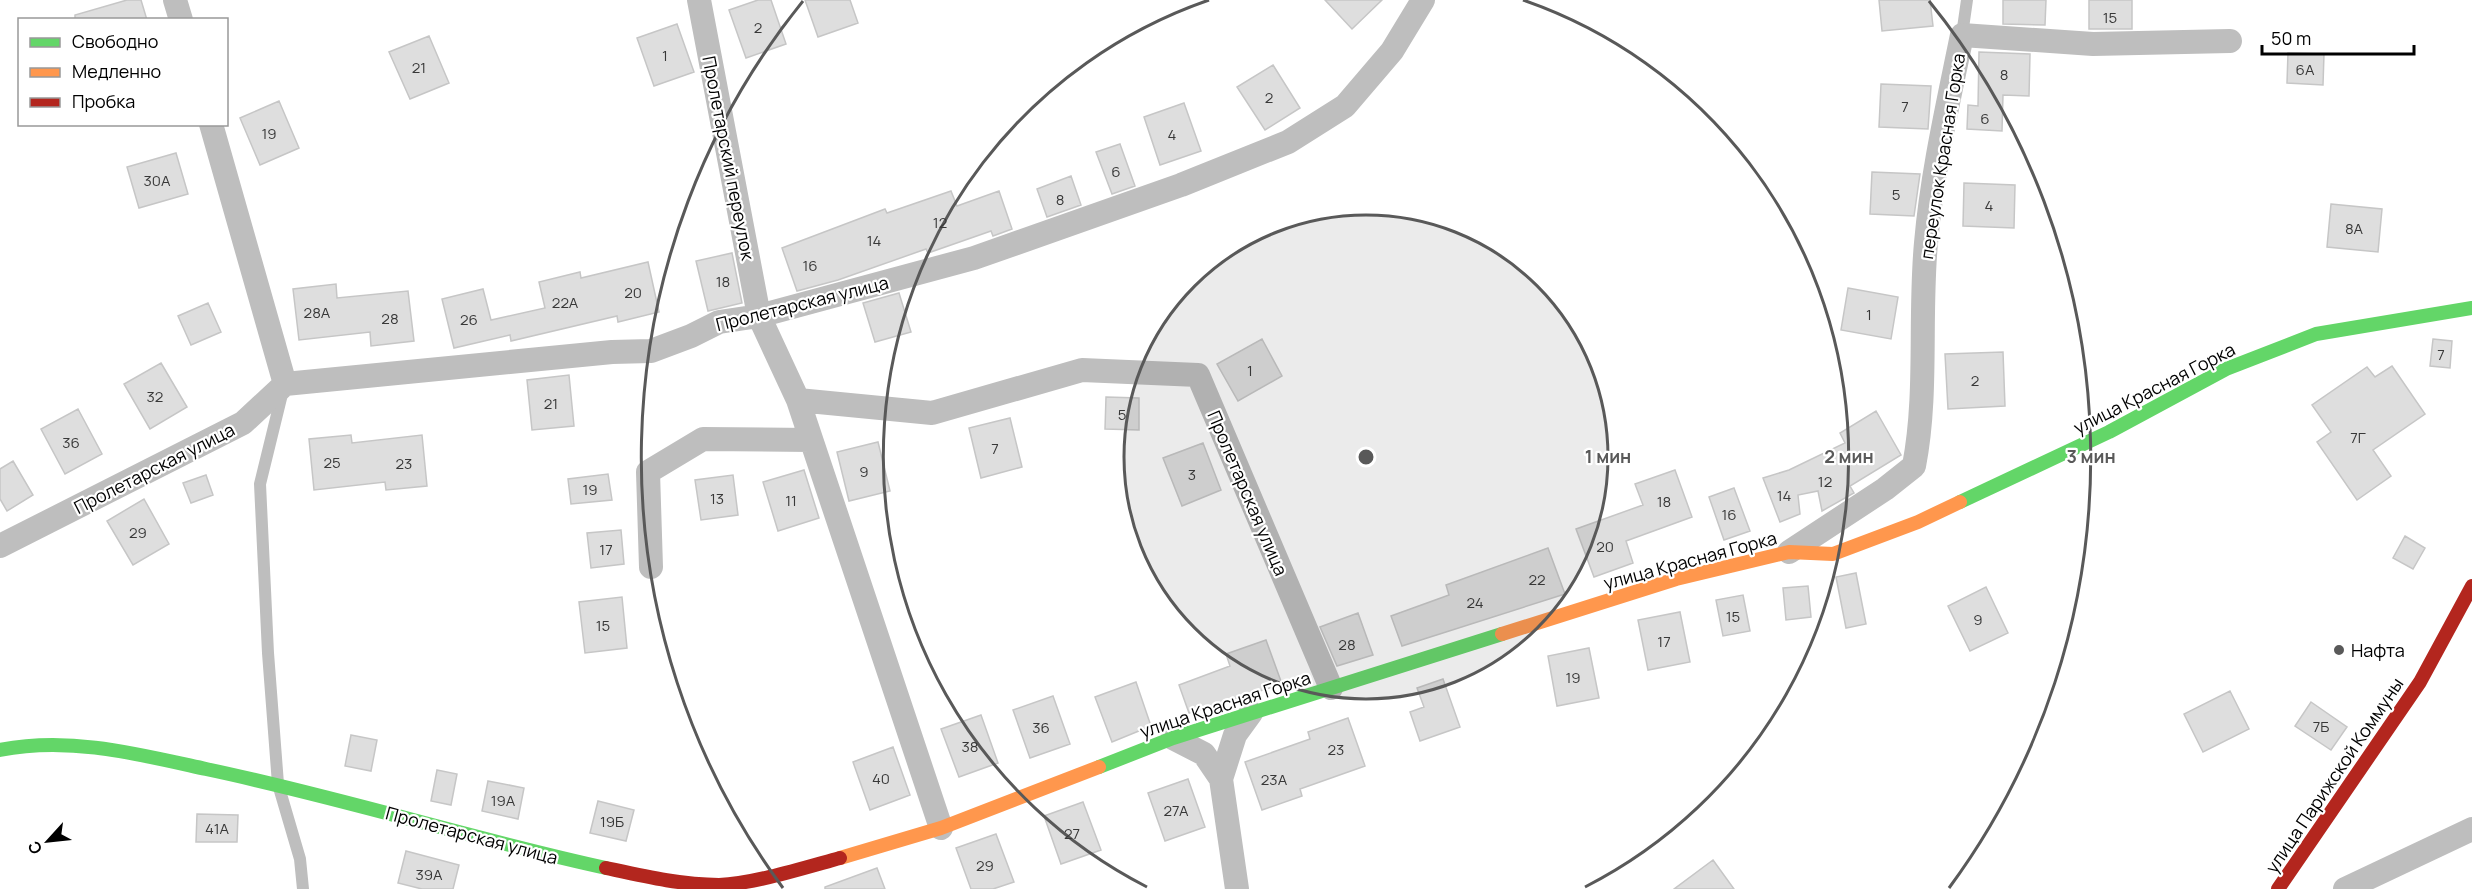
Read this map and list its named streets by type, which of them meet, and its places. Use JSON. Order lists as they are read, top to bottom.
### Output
{
  "streets": {
    "street": [
      "переулок Красная Горка",
      "Пролетарский переулок",
      "Пролетарская улица",
      "улица Красная Горка",
      "улица Парижской Коммуны"
    ]
  },
  "crossings": [
    ["переулок Красная Горка", "улица Красная Горка"],
    ["Пролетарский переулок", "Пролетарская улица"],
    ["Пролетарский переулок", "улица Красная Горка"],
    ["Пролетарская улица", "улица Красная Горка"]
  ],
  "places": ["Нафта"],
  "house_numbers": [
    "15",
    "2",
    "1",
    "21",
    "6А",
    "8",
    "2",
    "7",
    "6",
    "19",
    "4",
    "6",
    "30А",
    "5",
    "8",
    "4",
    "12",
    "8А",
    "14",
    "16",
    "18",
    "20",
    "22А",
    "28А",
    "1",
    "28",
    "26",
    "7",
    "1",
    "2",
    "32",
    "21",
    "5",
    "7Г",
    "36",
    "7",
    "25",
    "23",
    "9",
    "3",
    "12",
    "19",
    "14",
    "13",
    "11",
    "18",
    "16",
    "29",
    "20",
    "17",
    "22",
    "24",
    "15",
    "9",
    "15",
    "17",
    "28",
    "19",
    "7Б",
    "36",
    "38",
    "23",
    "40",
    "23А",
    "19А",
    "27А",
    "19Б",
    "41А",
    "27",
    "29",
    "39А"
  ],
  "legend": ["Свободно", "Медленно", "Пробка"],
  "scale_bar": "50 m",
  "north": "bottom left",
  "rings": ["1 мин", "2 мин", "3 мин"]
}
